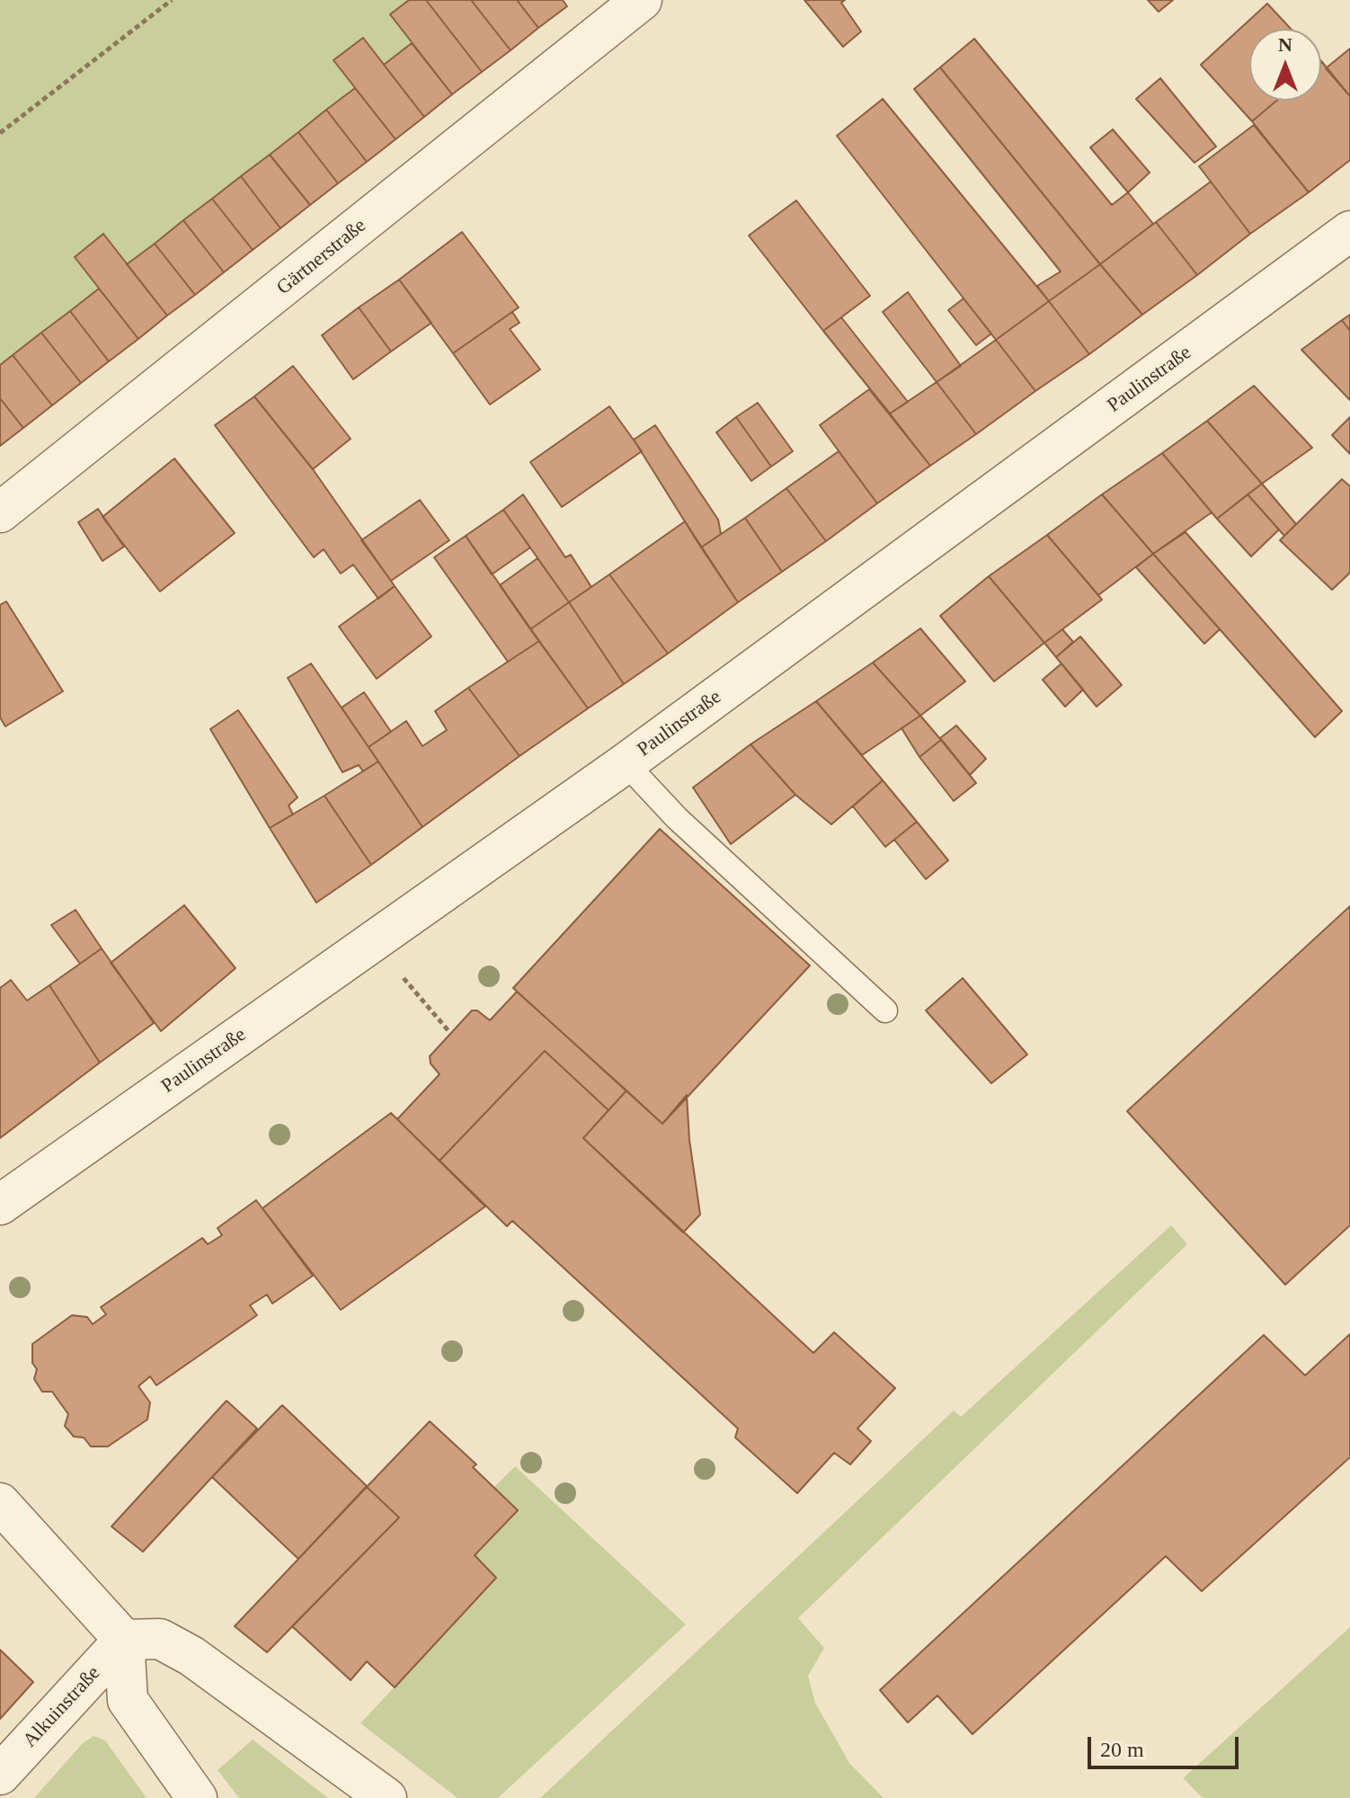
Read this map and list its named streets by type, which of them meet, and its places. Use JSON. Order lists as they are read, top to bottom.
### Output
{
  "streets": {
    "street": ["Gärtnerstraße", "Paulinstraße", "Alkuinstraße"]
  },
  "scale_bar": "20 m",
  "north": "top"
}
